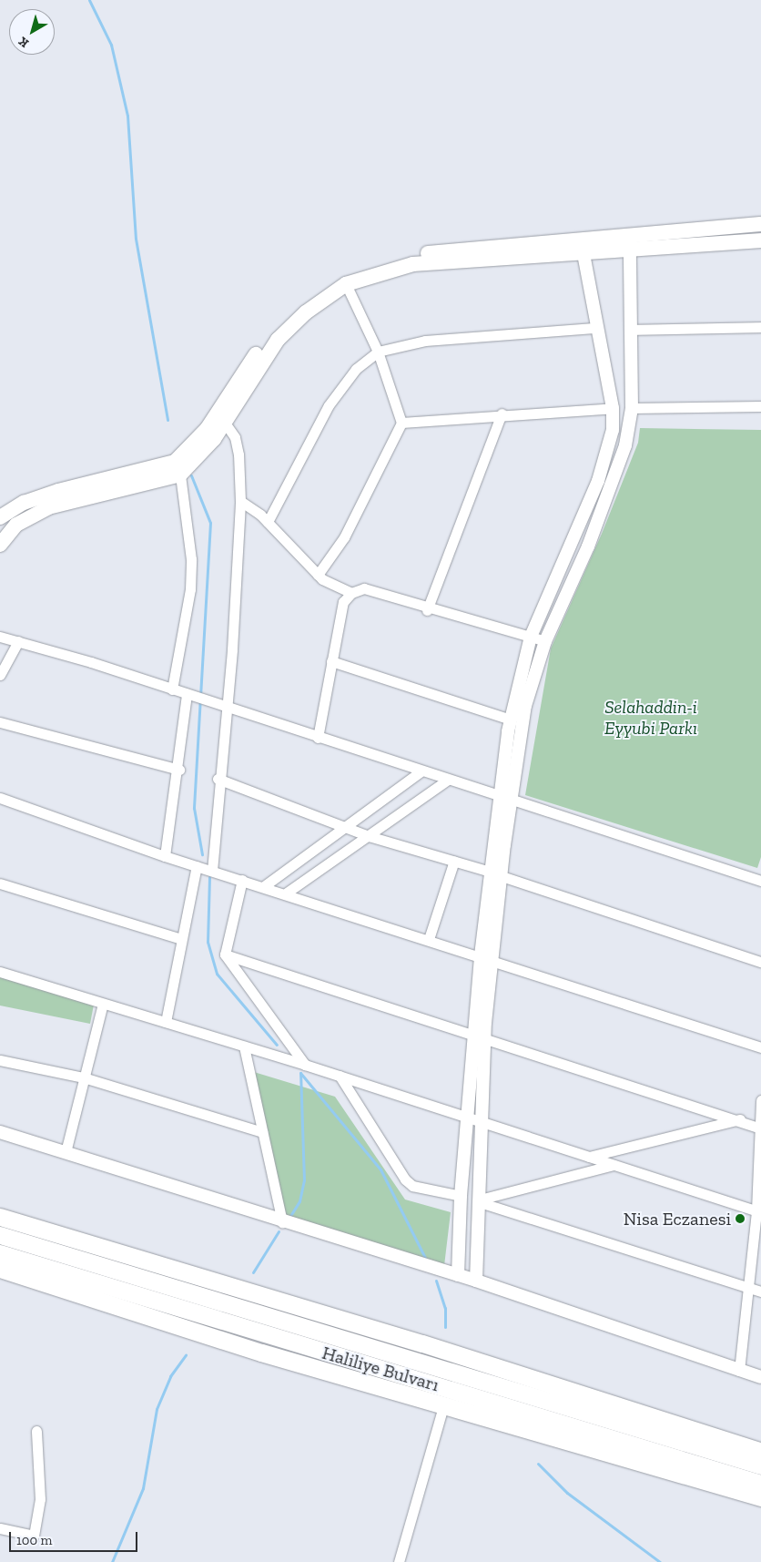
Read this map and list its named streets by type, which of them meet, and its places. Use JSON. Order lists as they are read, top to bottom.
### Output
{
  "streets": {
    "highway": ["Haliliye Bulvarı"]
  },
  "parks": ["Selahaddin-i Eyyubi Parkı"],
  "places": ["Nisa Eczanesi"],
  "scale_bar": "100 m",
  "north": "bottom left"
}
